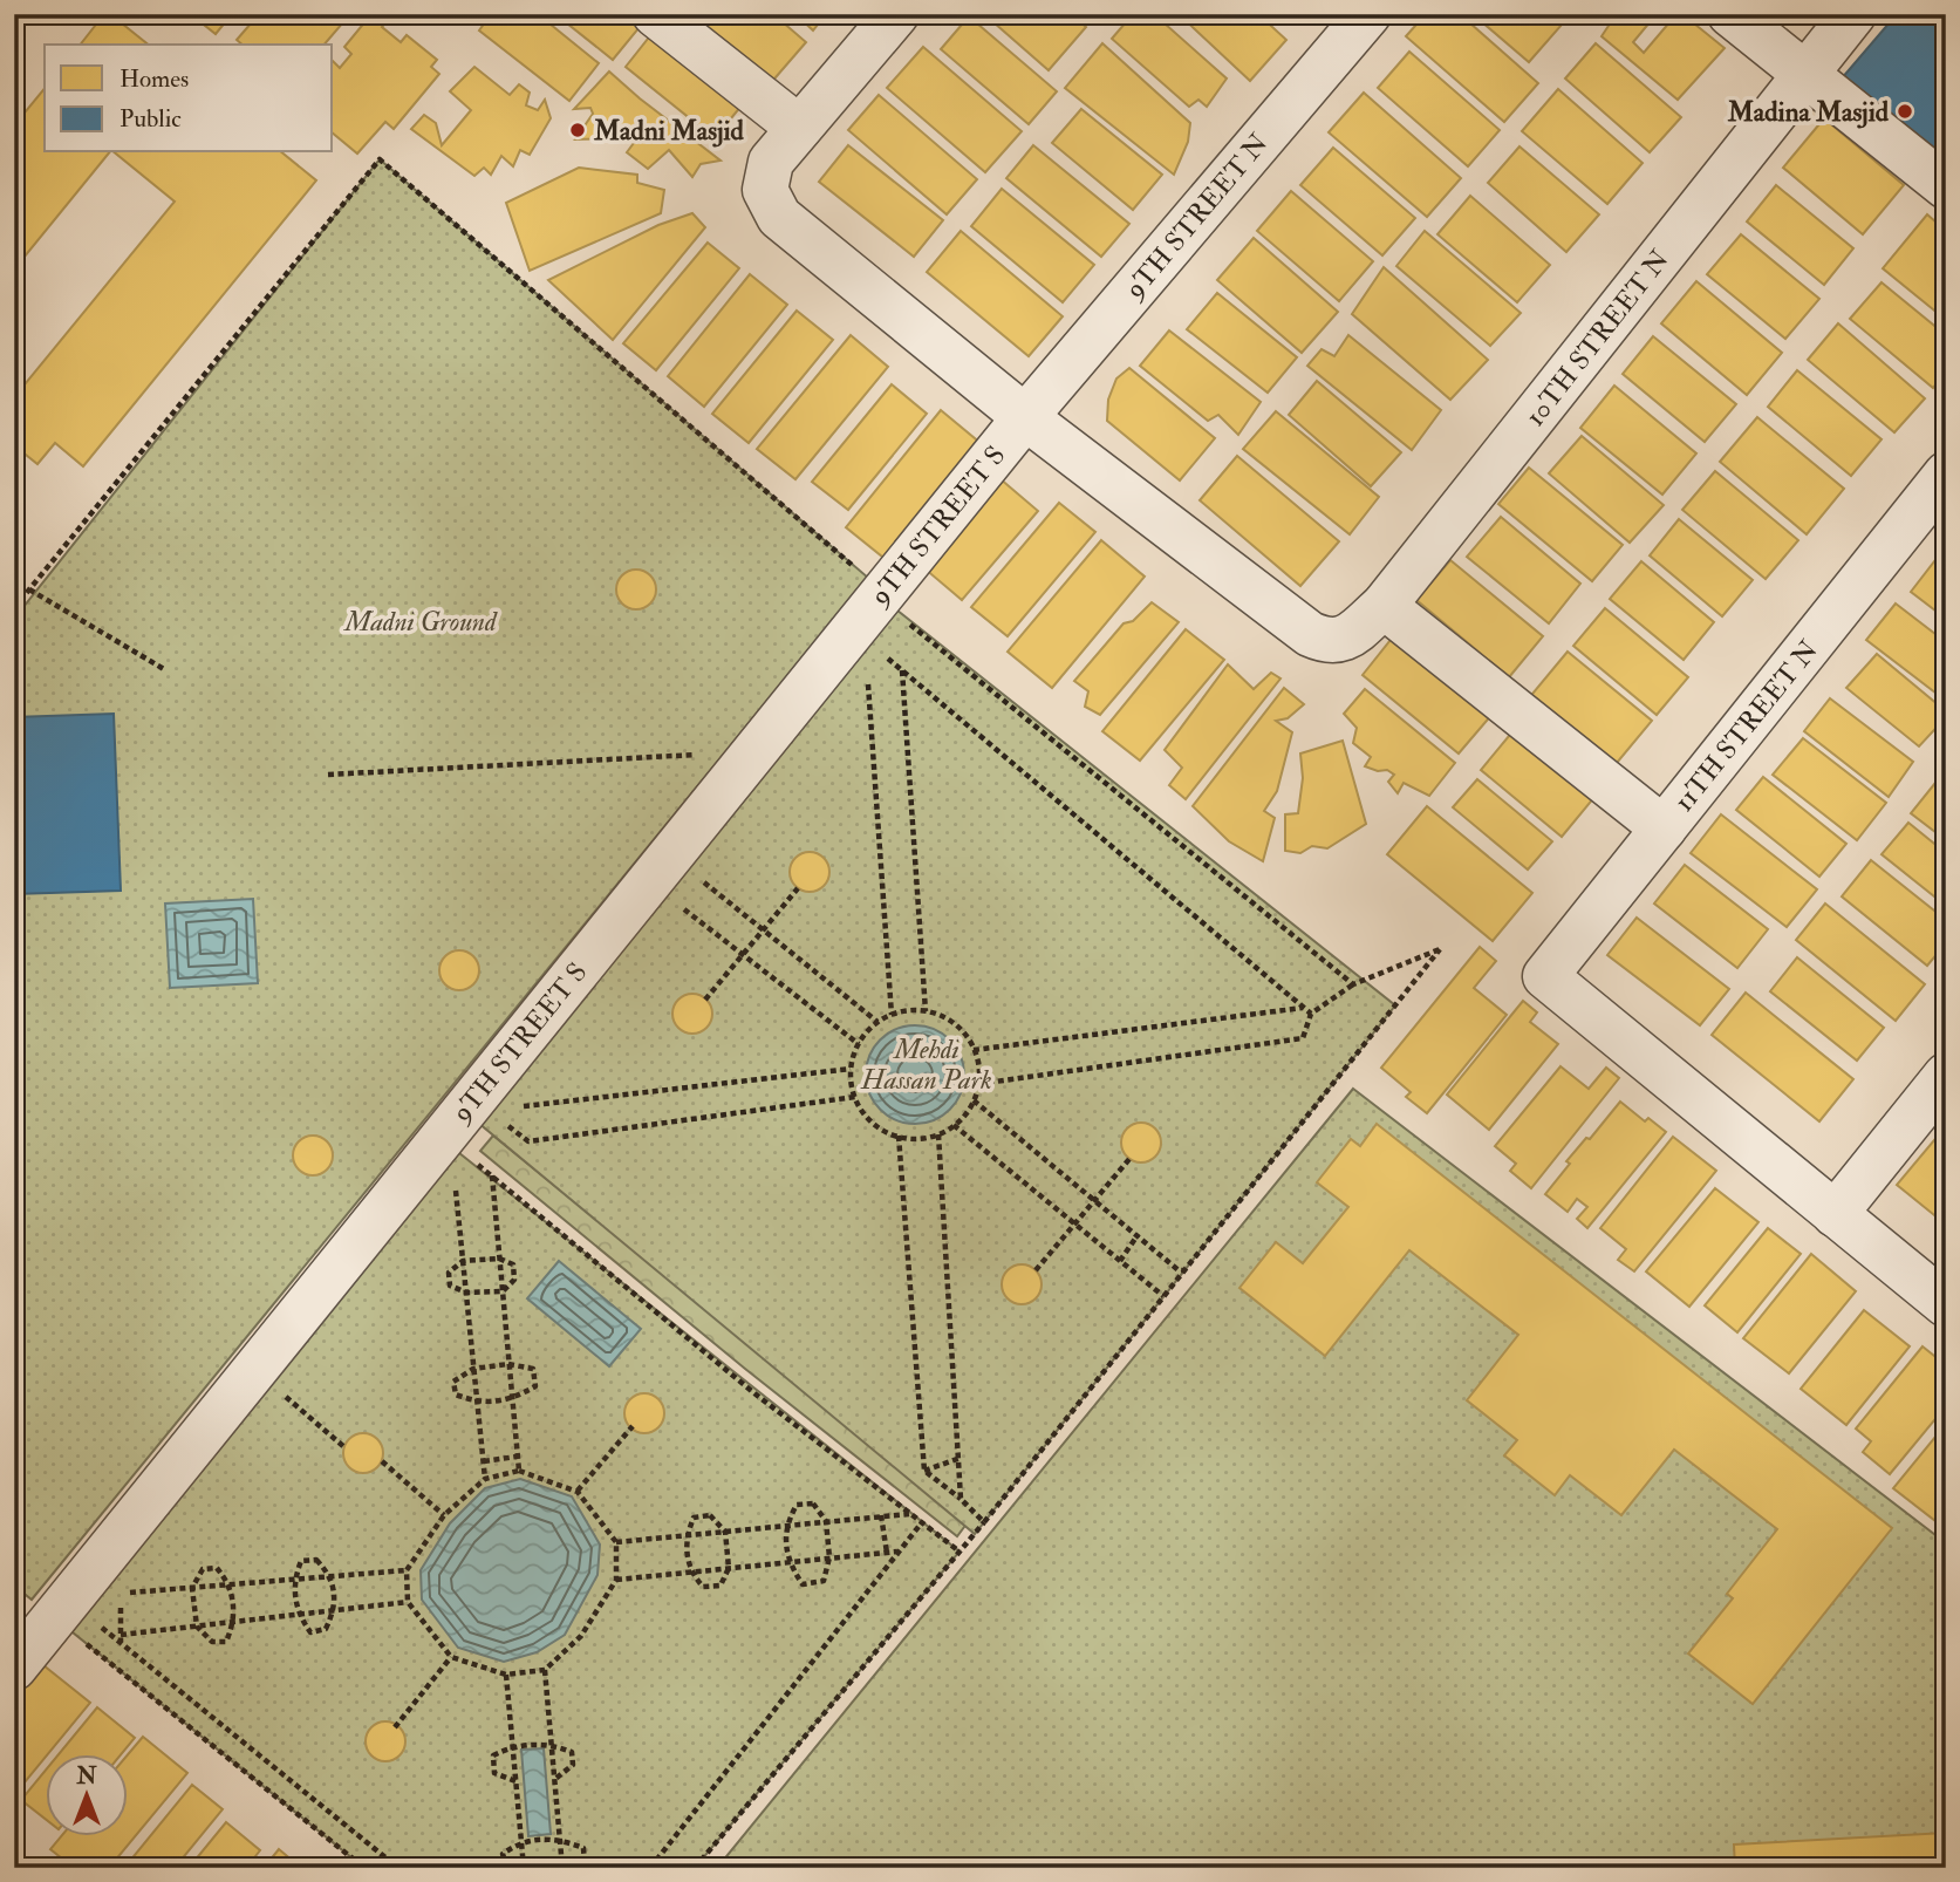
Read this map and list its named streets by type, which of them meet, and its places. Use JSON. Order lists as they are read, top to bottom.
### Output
{
  "streets": {
    "street": [
      "9TH STREET N",
      "10TH STREET N",
      "9TH STREET S",
      "11TH STREET N"
    ]
  },
  "crossings": [
    ["9TH STREET N", "10TH STREET N"],
    ["9TH STREET N", "9TH STREET S"],
    ["10TH STREET N", "9TH STREET S"]
  ],
  "parks": ["Madni Ground", "Mehdi Hassan Park"],
  "places": ["Madina Masjid", "Madni Masjid"],
  "legend": ["Homes", "Public"],
  "north": "top"
}
